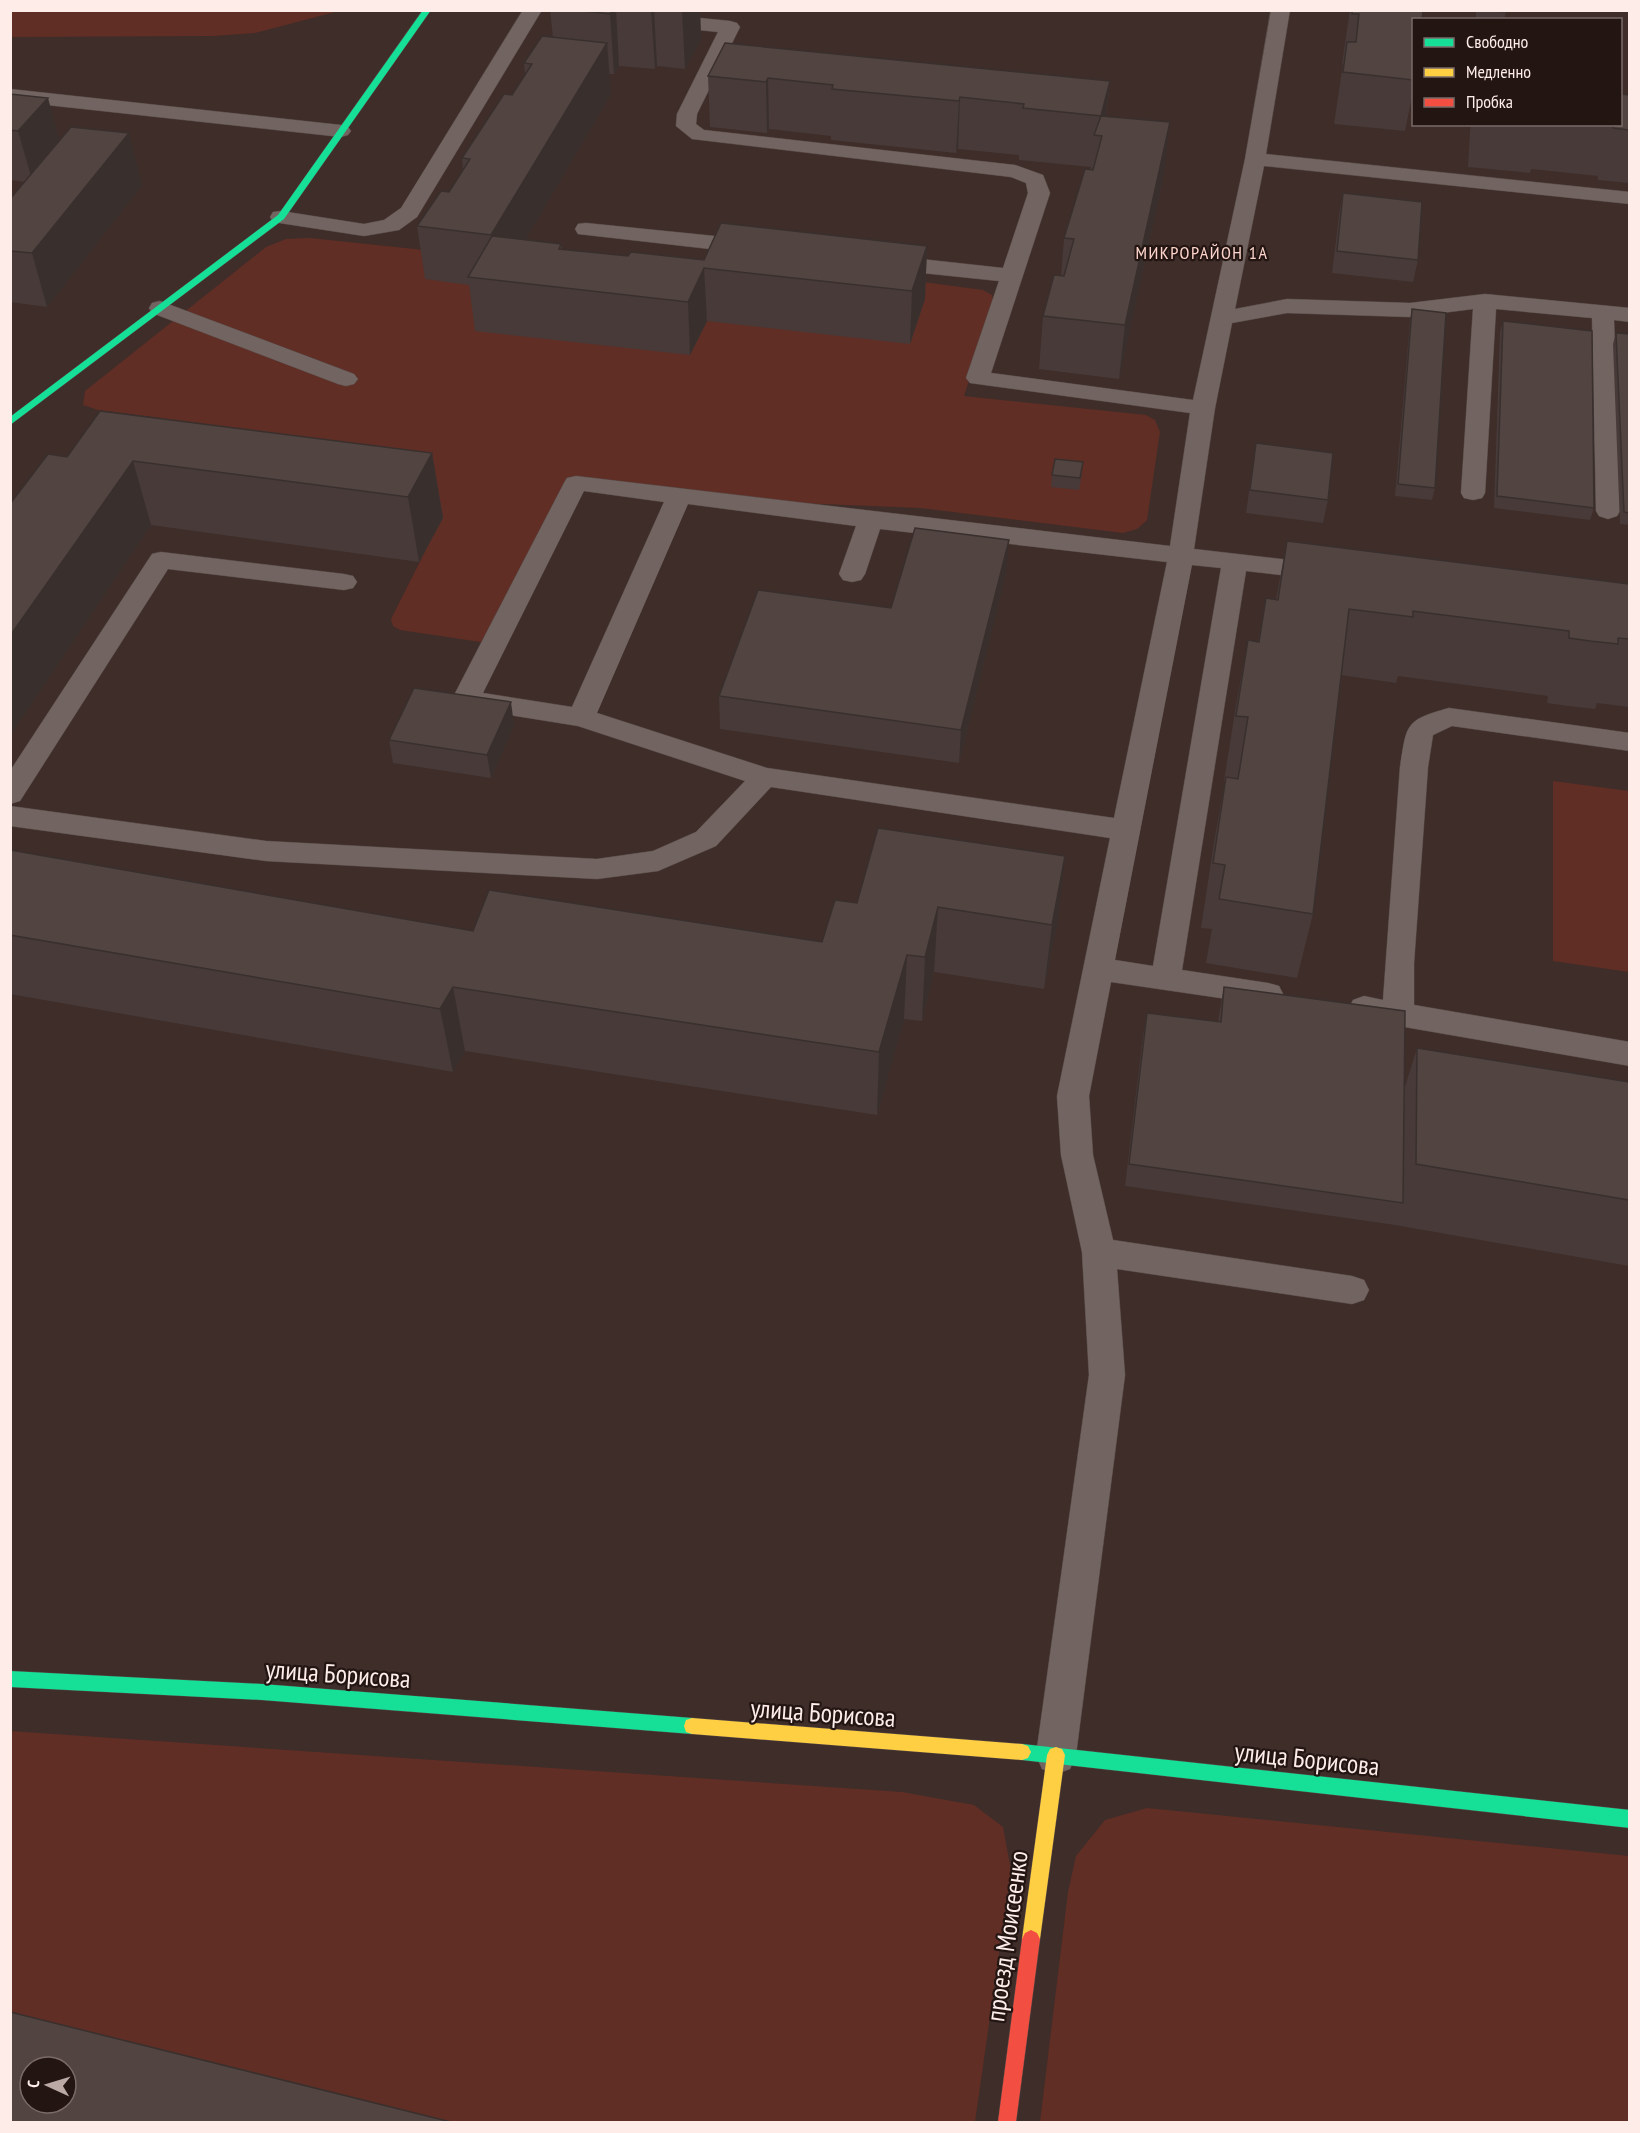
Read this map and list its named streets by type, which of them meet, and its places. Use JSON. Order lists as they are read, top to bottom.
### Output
{
  "streets": {
    "street": ["улица Борисова", "проезд Моисеенко"]
  },
  "crossings": [
    ["улица Борисова", "проезд Моисеенко"]
  ],
  "districts": ["МИКРОРАЙОН 1А"],
  "legend": ["Свободно", "Медленно", "Пробка"],
  "north": "left"
}
